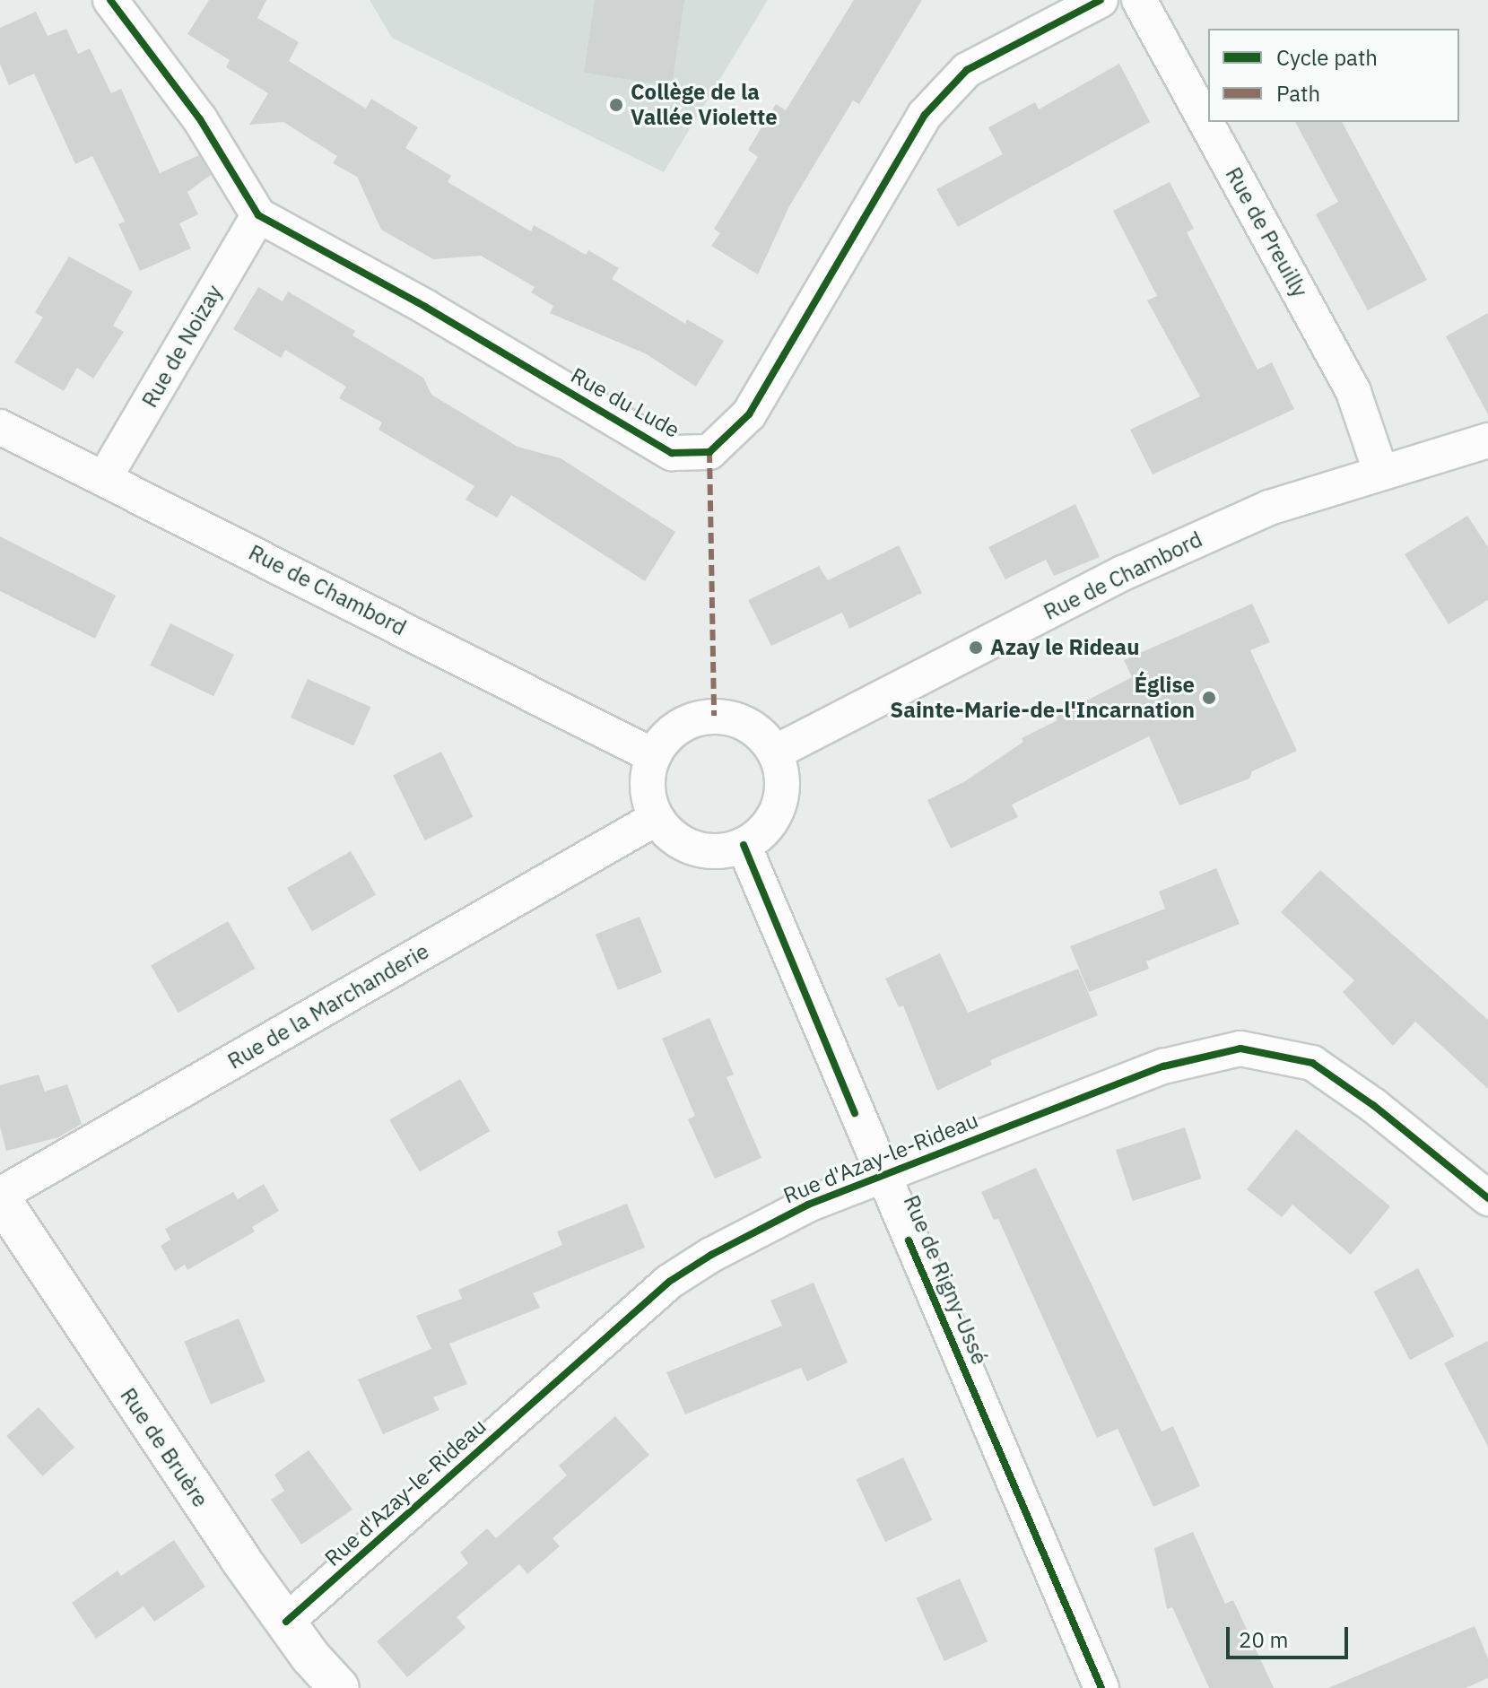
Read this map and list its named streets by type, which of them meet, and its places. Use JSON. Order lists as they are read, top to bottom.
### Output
{
  "streets": {
    "street": [
      "Rue de Preuilly",
      "Rue de Noizay",
      "Rue du Lude",
      "Rue de Chambord",
      "Rue de la Marchanderie",
      "Rue d'Azay-le-Rideau",
      "Rue de Rigny-Ussé",
      "Rue de Bruère"
    ]
  },
  "crossings": [
    ["Rue de Preuilly", "Rue de Chambord"],
    ["Rue de Noizay", "Rue du Lude"],
    ["Rue de Noizay", "Rue de Chambord"],
    ["Rue de Chambord", "Rue de la Marchanderie"],
    ["Rue de Chambord", "Rue de Rigny-Ussé"],
    ["Rue de la Marchanderie", "Rue de Rigny-Ussé"],
    ["Rue de la Marchanderie", "Rue de Bruère"],
    ["Rue d'Azay-le-Rideau", "Rue de Rigny-Ussé"],
    ["Rue d'Azay-le-Rideau", "Rue de Bruère"]
  ],
  "places": ["Collège de la Vallée Violette", "Azay le Rideau", "Église Sainte-Marie-de-l'Incarnation"],
  "legend": ["Cycle path", "Path"],
  "scale_bar": "20 m"
}
